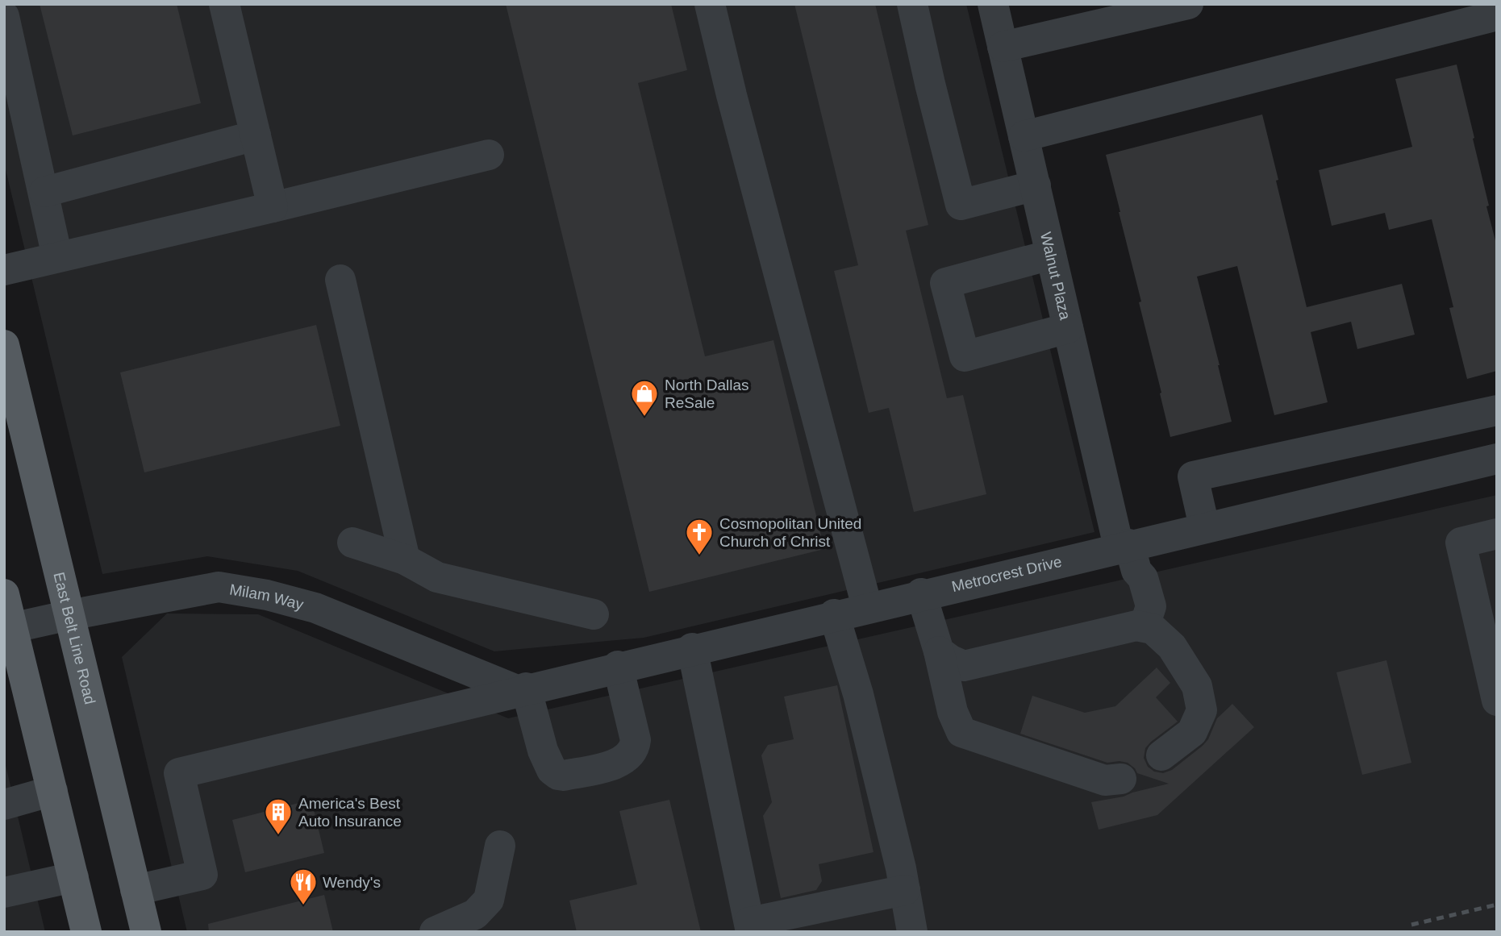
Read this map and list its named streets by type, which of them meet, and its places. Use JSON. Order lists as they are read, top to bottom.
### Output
{
  "streets": {
    "main road": ["East Belt Line Road"],
    "street": ["Walnut Plaza", "Metrocrest Drive", "Milam Way"]
  },
  "crossings": [
    ["Walnut Plaza", "Metrocrest Drive"],
    ["Metrocrest Drive", "Milam Way"],
    ["Metrocrest Drive", "East Belt Line Road"],
    ["Milam Way", "East Belt Line Road"]
  ],
  "places": {
    "shop": ["North Dallas ReSale"],
    "church": ["Cosmopolitan United Church of Christ"],
    "building": ["America's Best Auto Insurance"],
    "restaurant": ["Wendy's"]
  }
}
